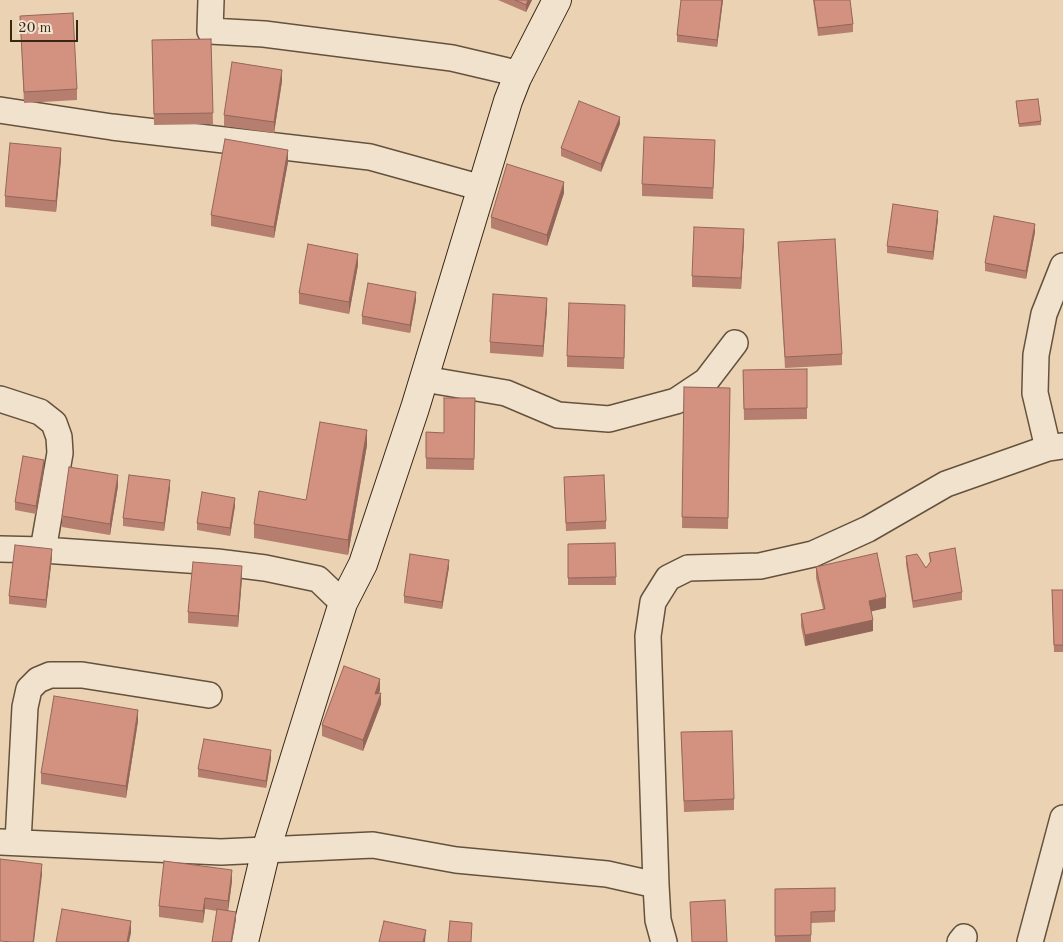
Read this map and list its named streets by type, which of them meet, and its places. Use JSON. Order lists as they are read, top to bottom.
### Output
{
  "scale_bar": "20 m"
}
